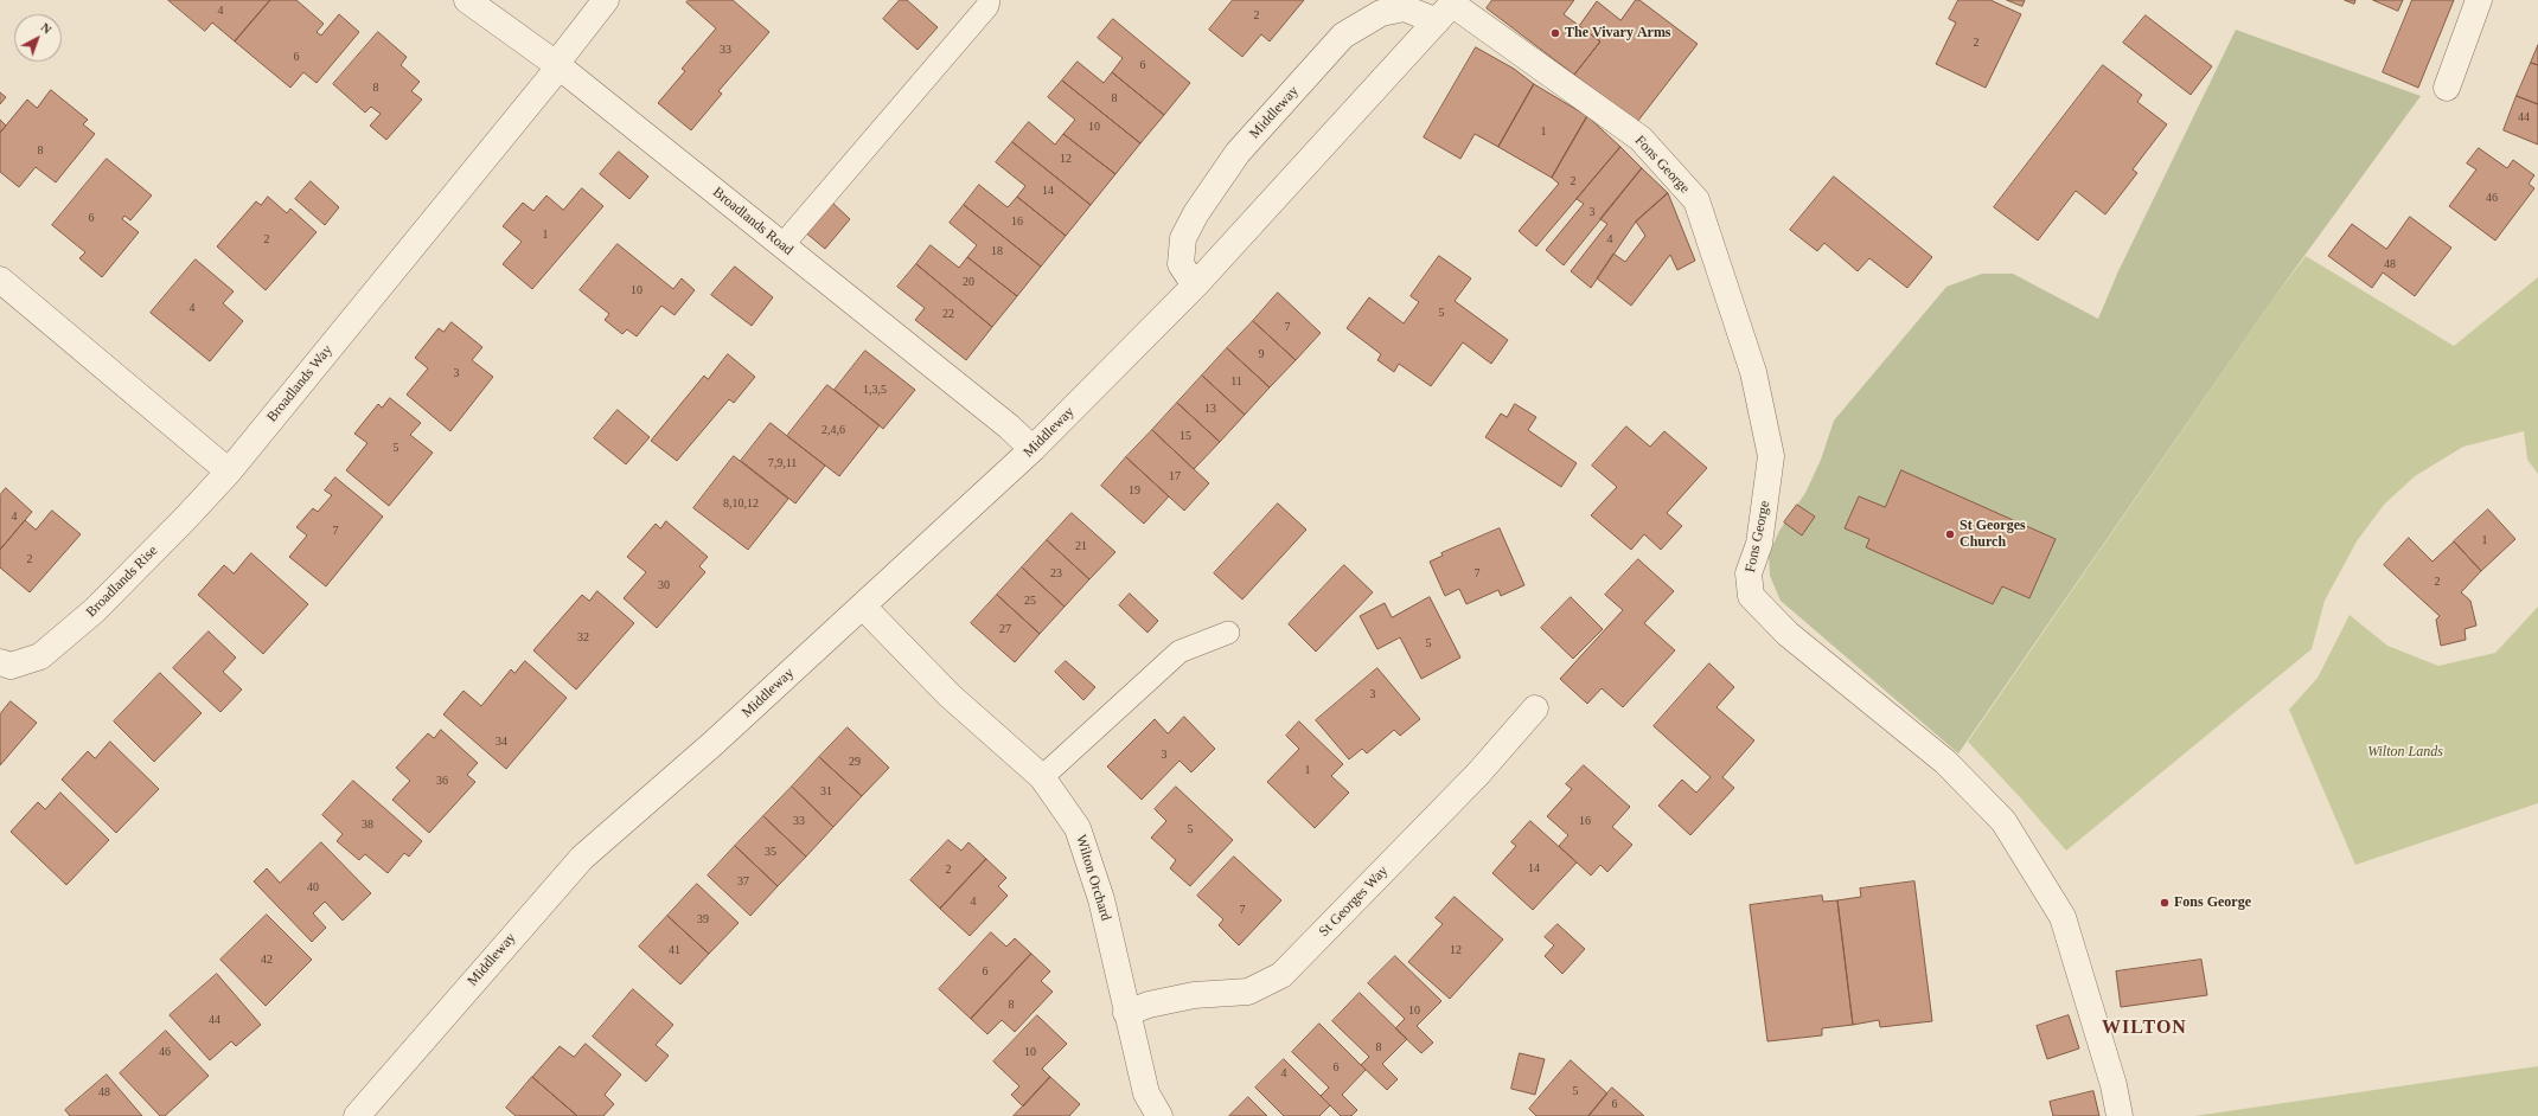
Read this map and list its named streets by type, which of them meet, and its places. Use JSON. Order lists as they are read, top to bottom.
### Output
{
  "streets": {
    "street": [
      "Middleway",
      "Fons George",
      "Broadlands Road",
      "Broadlands Way",
      "Broadlands Rise",
      "Wilton Orchard",
      "St Georges Way"
    ]
  },
  "crossings": [
    ["Middleway", "Fons George"],
    ["Middleway", "Broadlands Road"],
    ["Middleway", "Wilton Orchard"],
    ["Broadlands Road", "Broadlands Way"],
    ["Broadlands Way", "Broadlands Rise"],
    ["Wilton Orchard", "St Georges Way"]
  ],
  "districts": ["WILTON"],
  "parks": ["Wilton Lands"],
  "places": ["The Vivary Arms", "St Georges Church", "Fons George"],
  "house_numbers": [
    "4",
    "2",
    "2",
    "33",
    "6",
    "6",
    "8",
    "8",
    "44",
    "10",
    "1",
    "8",
    "12",
    "2",
    "14",
    "46",
    "3",
    "6",
    "16",
    "1",
    "2",
    "4",
    "18",
    "48",
    "20",
    "10",
    "4",
    "5",
    "22",
    "7",
    "9",
    "3",
    "11",
    "1,3,5",
    "13",
    "2,4,6",
    "15",
    "5",
    "7,9,11",
    "17",
    "19",
    "8,10,12",
    "4",
    "7",
    "1",
    "21",
    "2",
    "23",
    "7",
    "2",
    "30",
    "25",
    "27",
    "32",
    "5",
    "3",
    "34",
    "3",
    "29",
    "1",
    "36",
    "31",
    "33",
    "16",
    "38",
    "5",
    "35",
    "14",
    "2",
    "37",
    "40",
    "4",
    "7",
    "39",
    "41",
    "12",
    "42",
    "6",
    "8",
    "10",
    "44",
    "8",
    "46",
    "10",
    "6",
    "4",
    "5",
    "48",
    "6"
  ],
  "north": "top right"
}
